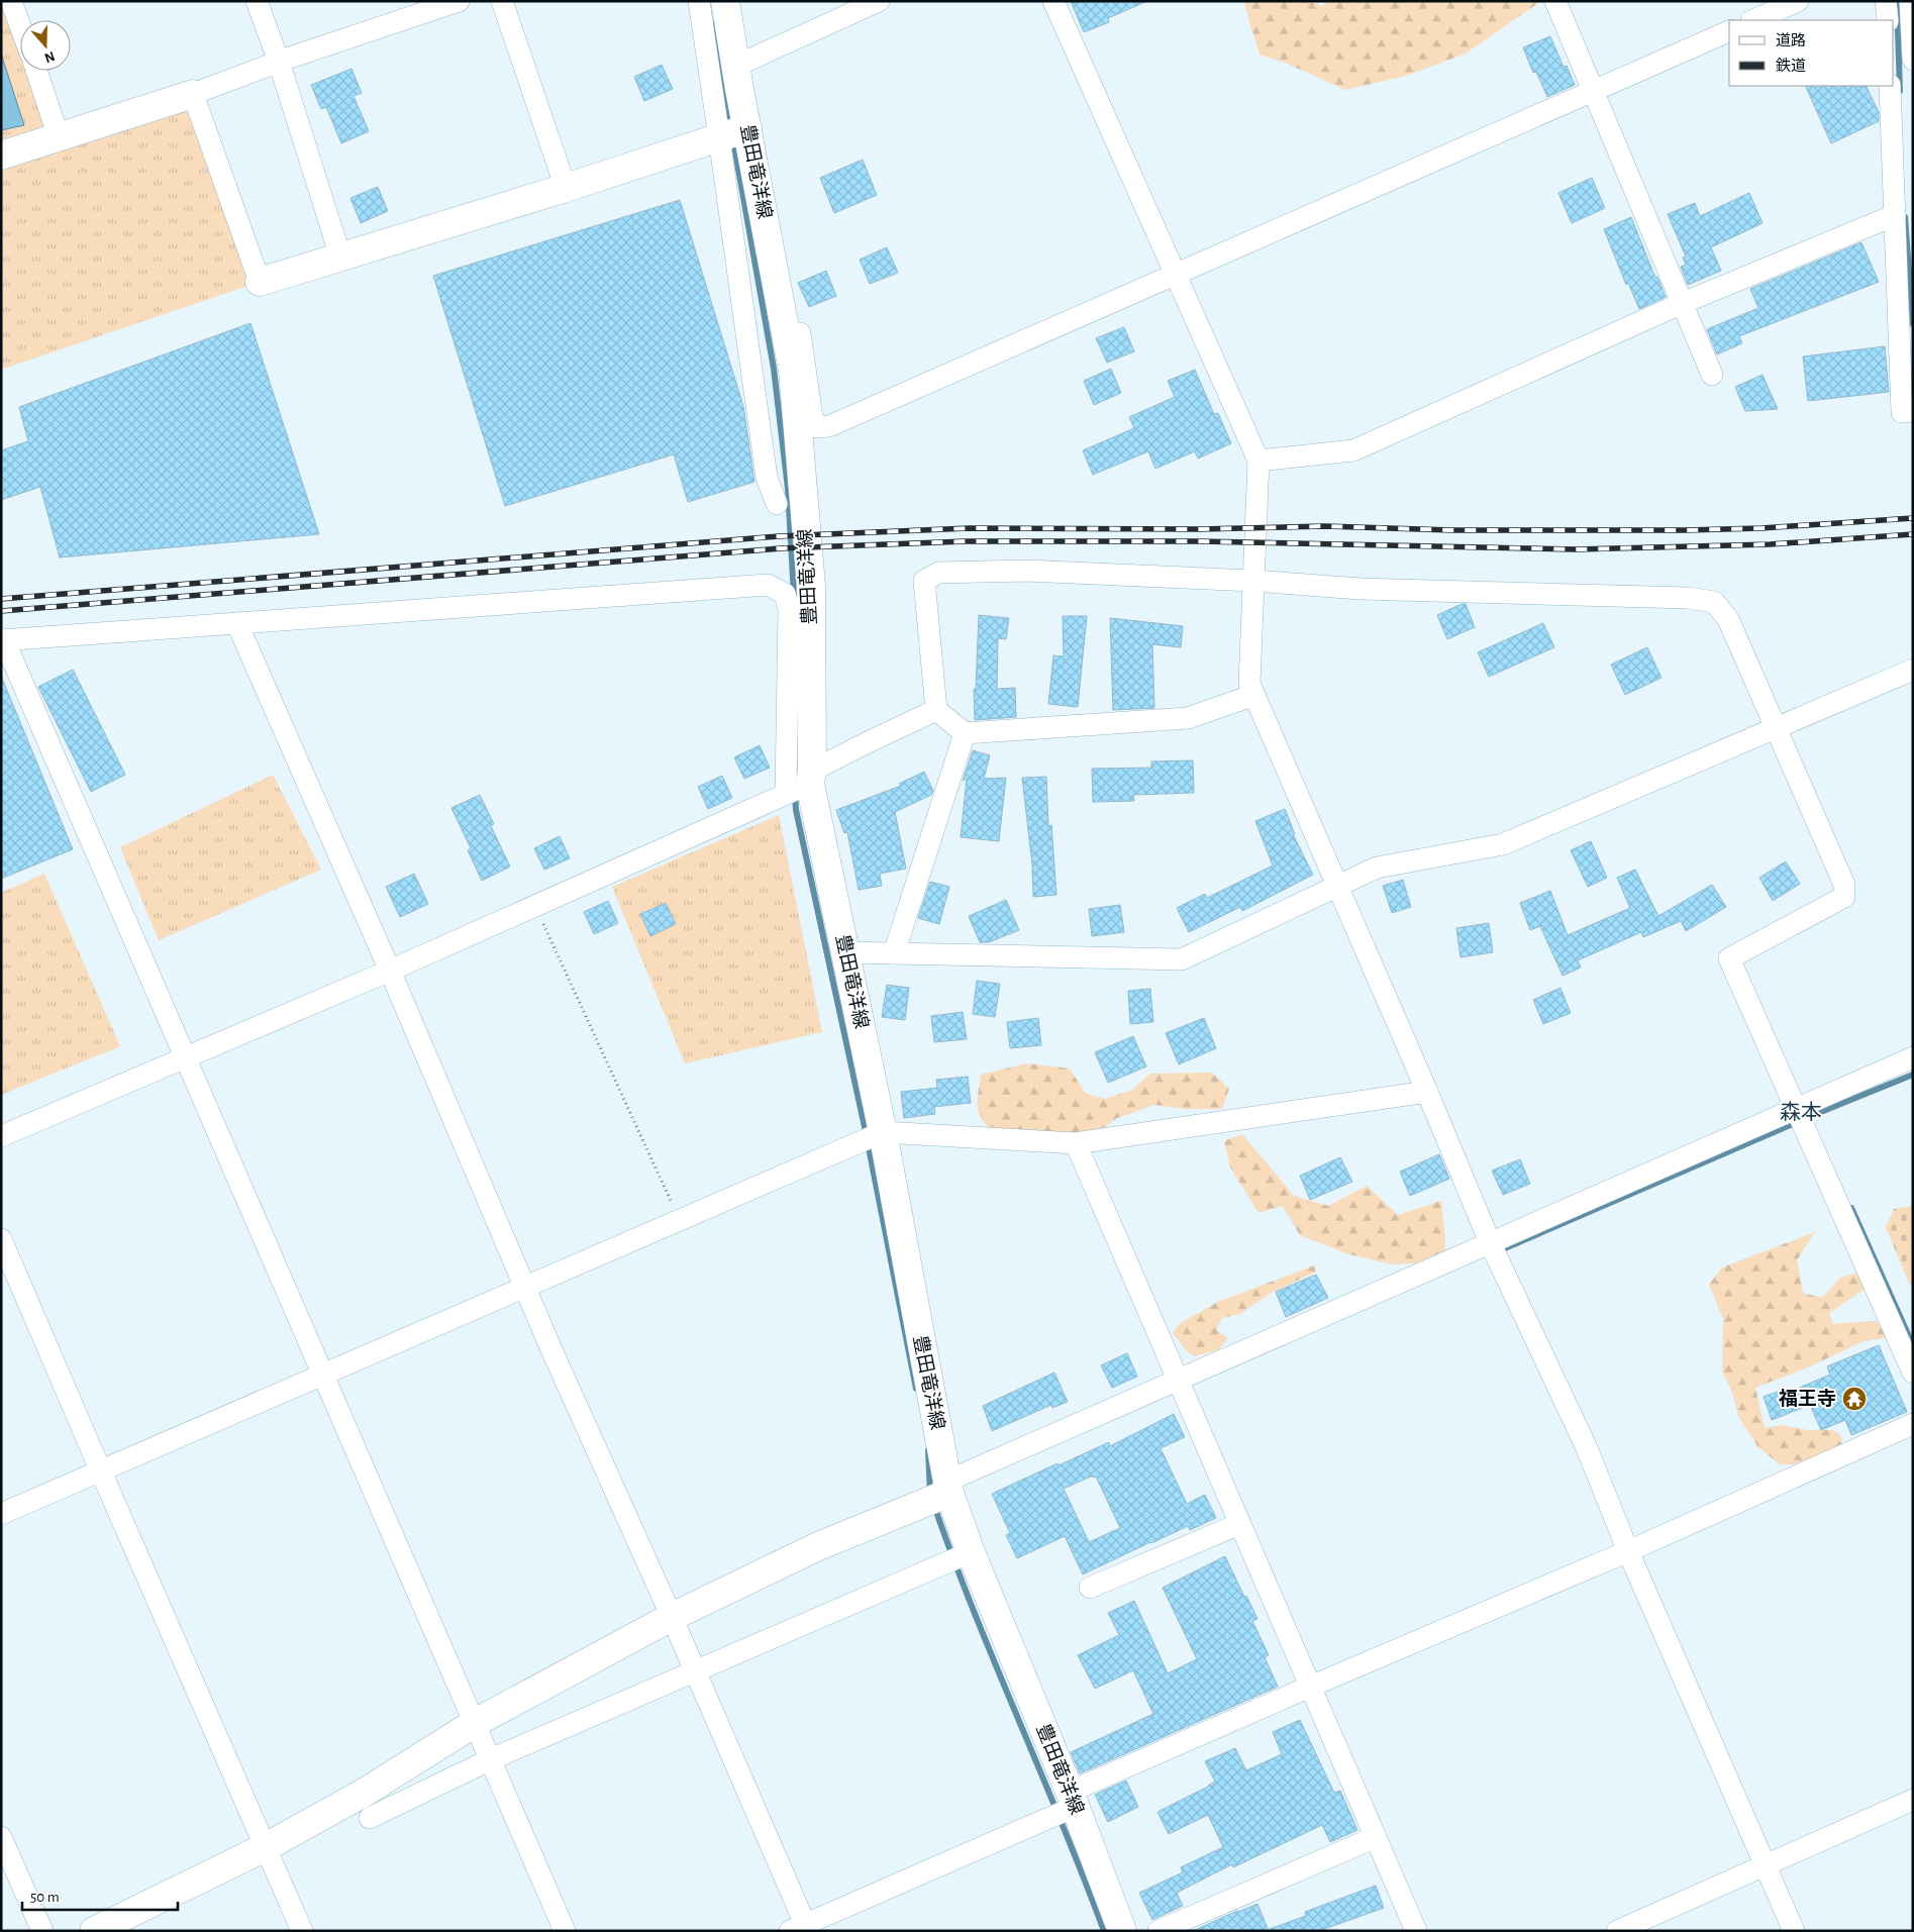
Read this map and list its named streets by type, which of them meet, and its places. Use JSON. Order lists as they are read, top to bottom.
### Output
{
  "streets": {
    "main road": ["豊田竜洋線"]
  },
  "districts": ["森本"],
  "places": {
    "temple": ["福王寺"]
  },
  "legend": ["道路", "鉄道"],
  "scale_bar": "50 m",
  "north": "bottom"
}
